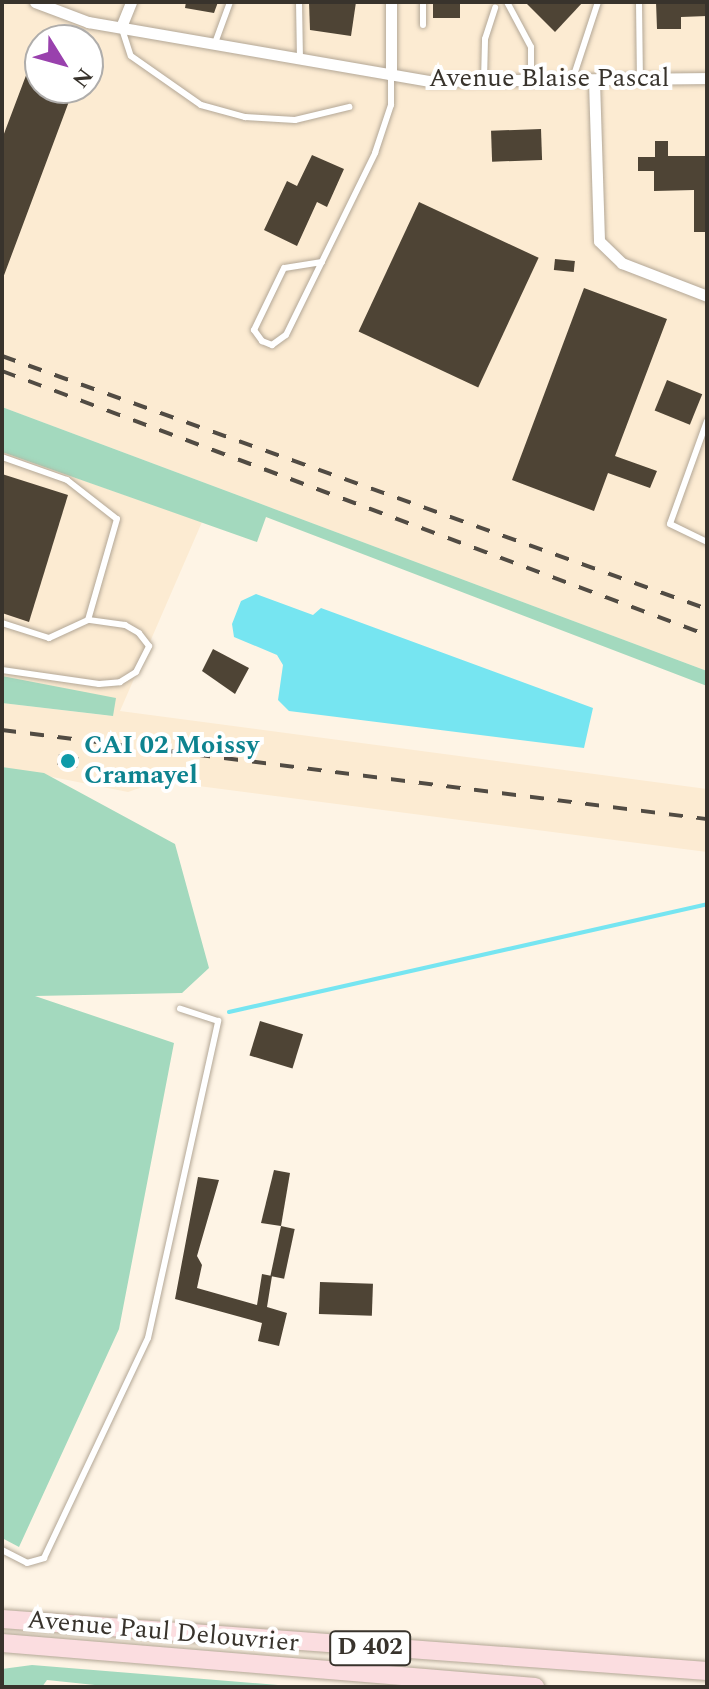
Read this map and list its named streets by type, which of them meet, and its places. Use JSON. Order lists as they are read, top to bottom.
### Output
{
  "streets": {
    "main road": ["Avenue Paul Delouvrier", "D 402"],
    "street": ["Avenue Blaise Pascal"]
  },
  "places": ["CAI 02 Moissy Cramayel"],
  "north": "bottom right"
}
